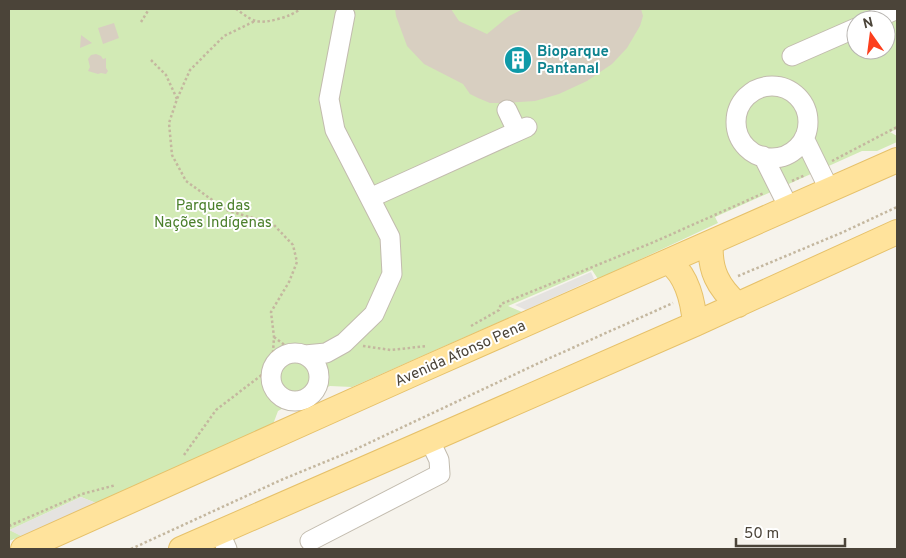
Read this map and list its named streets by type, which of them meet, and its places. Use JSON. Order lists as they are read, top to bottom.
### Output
{
  "streets": {
    "main road": ["Avenida Afonso Pena"]
  },
  "parks": ["Parque das Nações Indígenas"],
  "places": {
    "building": ["Bioparque Pantanal"]
  },
  "scale_bar": "50 m",
  "north": "top"
}
